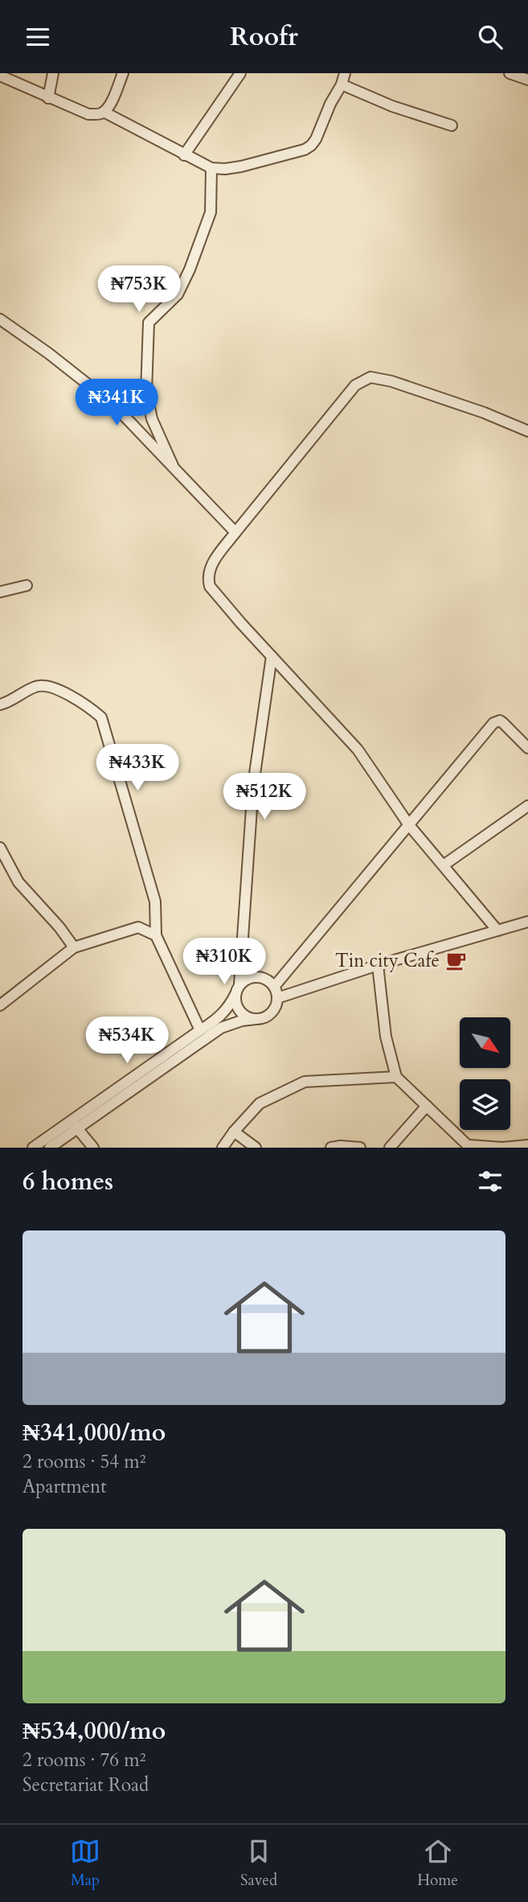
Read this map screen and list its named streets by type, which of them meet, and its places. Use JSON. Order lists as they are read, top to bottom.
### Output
{
  "places": {
    "cafe": ["Tin city Cafe"]
  },
  "north": "bottom right",
  "page": {
    "header": "Roofr",
    "price": [
      "₦753K",
      "₦341K",
      "₦433K",
      "₦512K",
      "₦310K",
      "₦534K"
    ],
    "heading": "6 homes",
    "list": [
      {
        "name": "₦341,000/mo",
        "note": "2 rooms · 54 m² · Apartment"
      },
      {
        "name": "₦534,000/mo",
        "note": "2 rooms · 76 m² · Secretariat Road"
      }
    ],
    "tabs": ["Map", "Saved", "Home"]
  }
}
